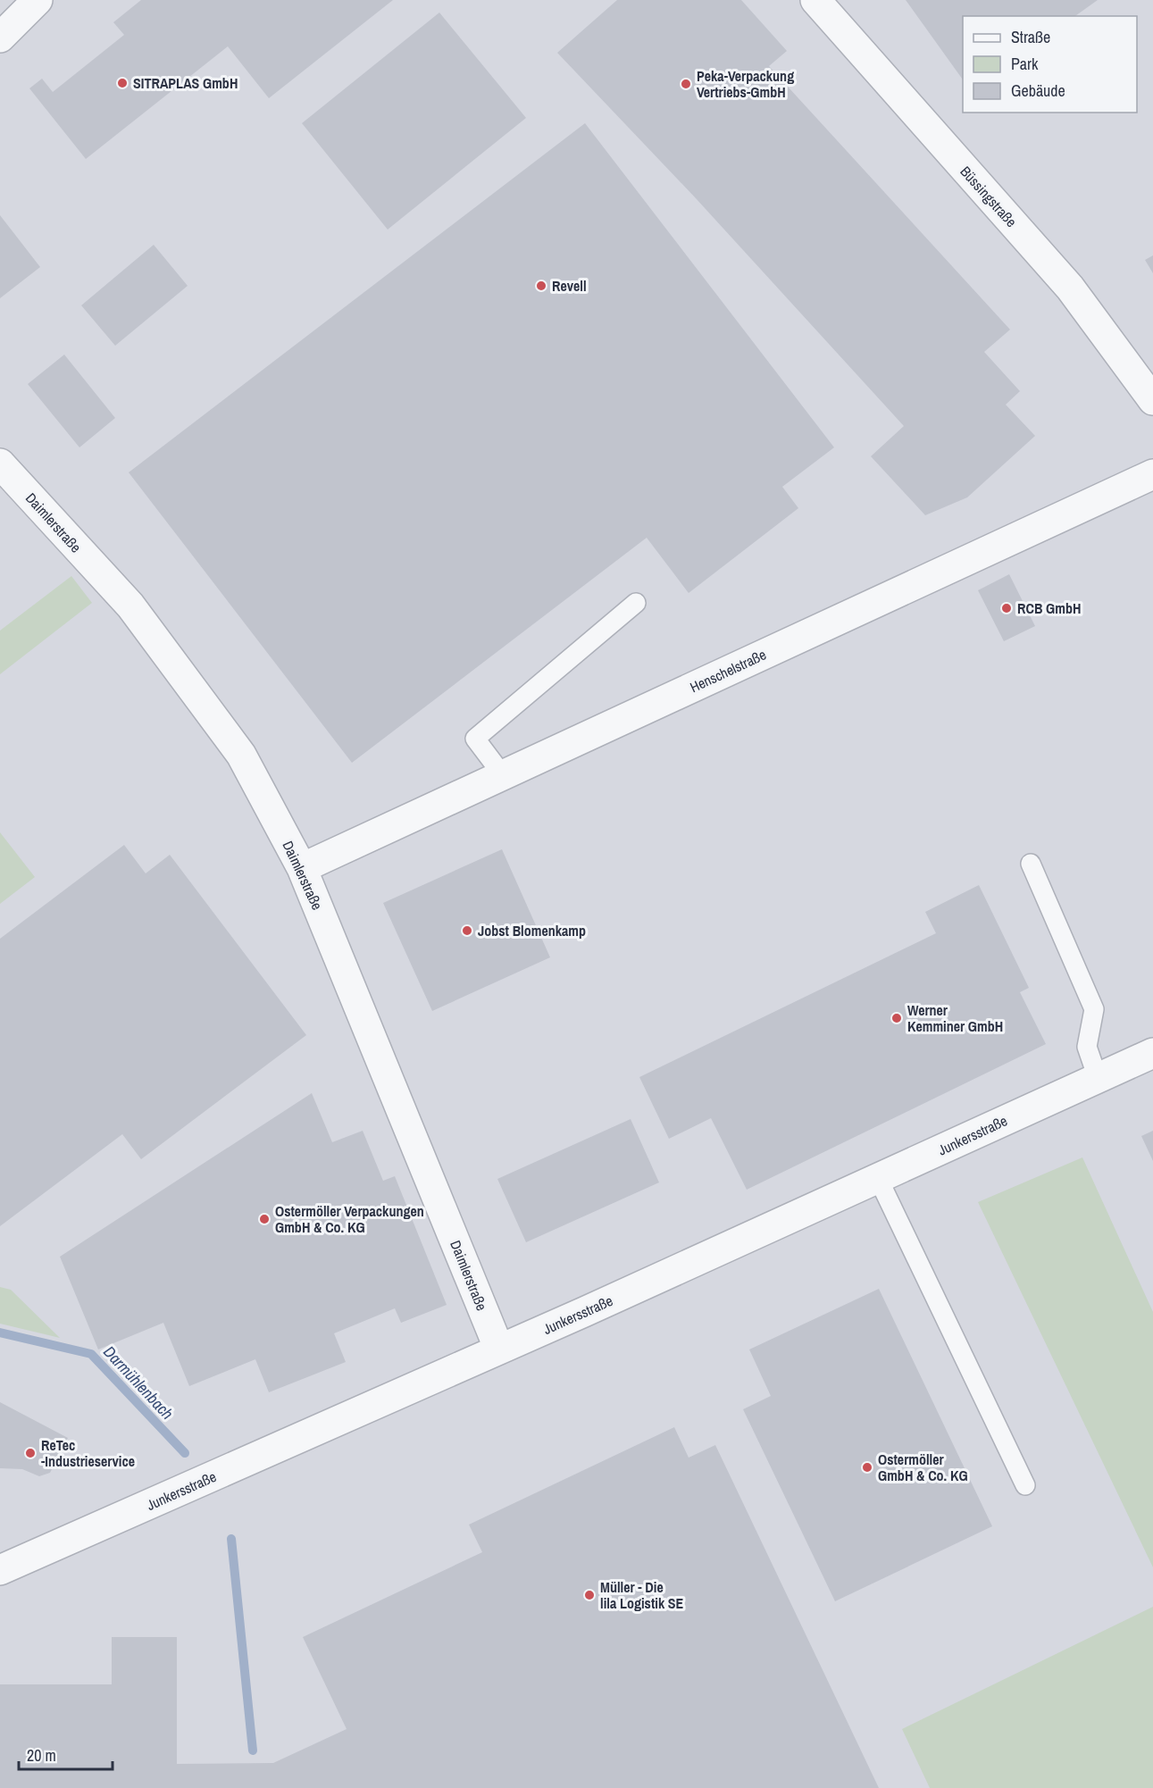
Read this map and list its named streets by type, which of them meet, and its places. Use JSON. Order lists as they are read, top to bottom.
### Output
{
  "streets": {
    "street": [
      "Büssingstraße",
      "Daimlerstraße",
      "Henschelstraße",
      "Junkersstraße"
    ]
  },
  "crossings": [
    ["Daimlerstraße", "Henschelstraße"],
    ["Daimlerstraße", "Junkersstraße"]
  ],
  "water": ["Darmühlenbach"],
  "places": [
    "SITRAPLAS GmbH",
    "Peka-Verpackung Vertriebs-GmbH",
    "Revell",
    "RCB GmbH",
    "Jobst Blomenkamp",
    "Werner Kemminer GmbH",
    "Ostermöller Verpackungen GmbH & Co. KG",
    "ReTec -Industrieservice",
    "Ostermöller GmbH & Co. KG",
    "Müller - Die lila Logistik SE"
  ],
  "legend": ["Straße", "Park", "Gebäude"],
  "scale_bar": "20 m"
}
